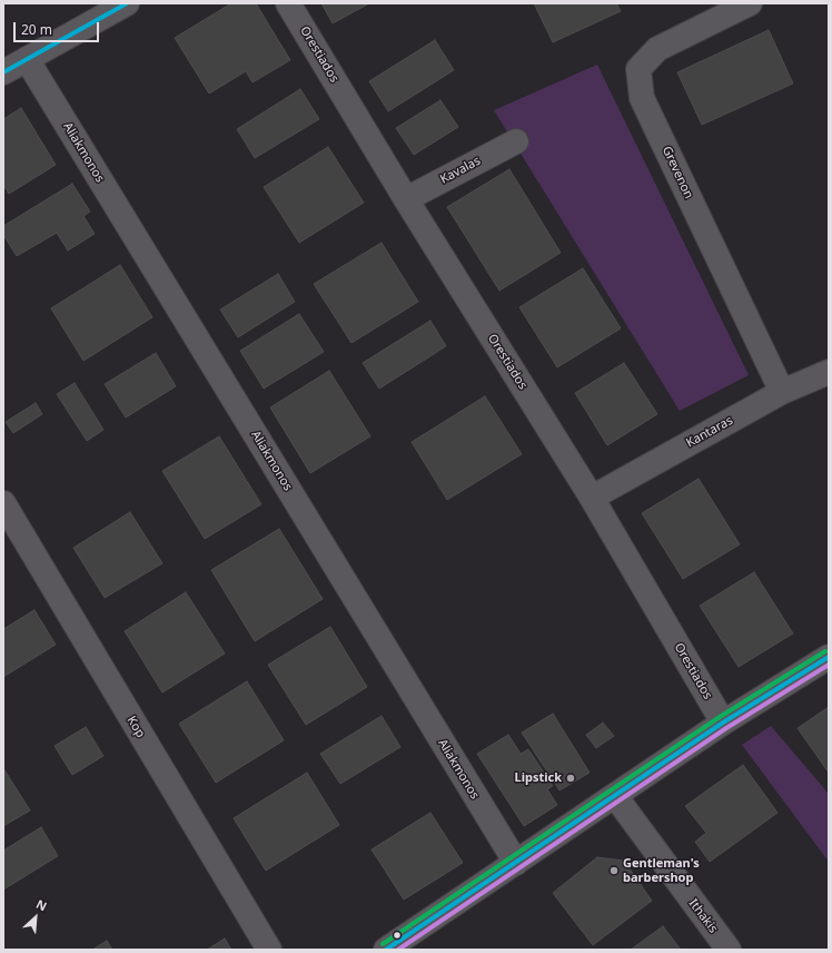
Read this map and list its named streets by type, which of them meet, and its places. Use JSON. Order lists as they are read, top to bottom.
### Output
{
  "streets": {
    "street": [
      "Orestiados",
      "Aliakmonos",
      "Kavalas",
      "Grevenon",
      "Kantaras",
      "Kop",
      "Ithakis"
    ]
  },
  "crossings": [
    ["Orestiados", "Kavalas"],
    ["Orestiados", "Kantaras"],
    ["Grevenon", "Kantaras"]
  ],
  "places": ["Lipstick", "Gentleman's barbershop"],
  "scale_bar": "20 m",
  "north": "top right"
}
